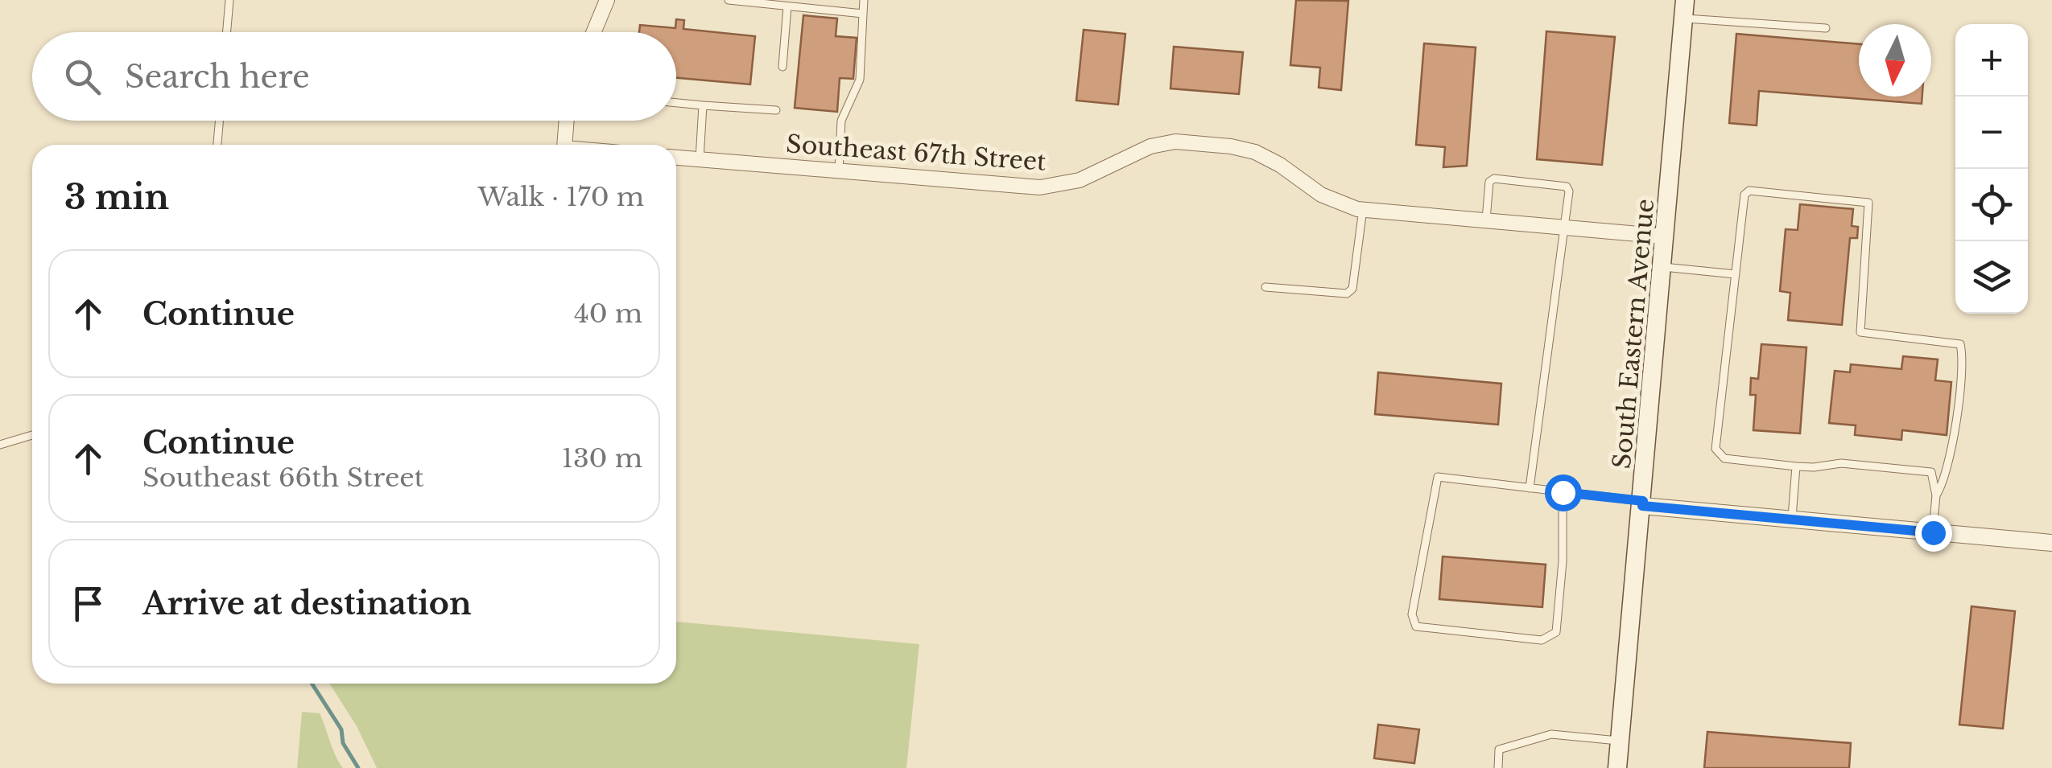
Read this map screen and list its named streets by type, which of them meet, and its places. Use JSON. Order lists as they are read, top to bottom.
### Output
{
  "streets": {
    "main road": ["South Eastern Avenue"],
    "street": ["Southeast 67th Street"]
  },
  "crossings": [
    ["Southeast 67th Street", "South Eastern Avenue"]
  ],
  "north": "bottom",
  "page": {
    "map_buttons": ["+", "−"],
    "search": "Search here",
    "heading": ["3 min", "Walk · 170 m"],
    "list": [
      ["Continue", "40 m"],
      ["Continue", "Southeast 66th Street", "130 m"],
      "Arrive at destination"
    ]
  }
}
